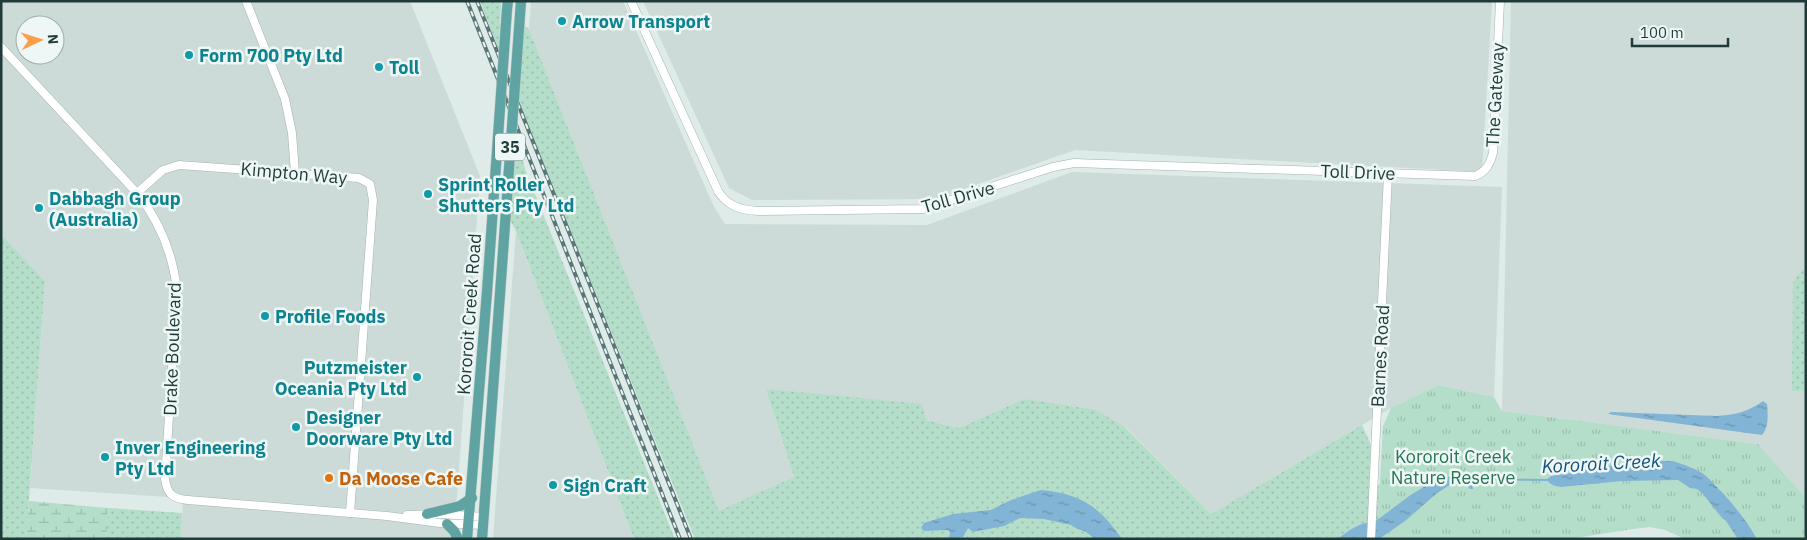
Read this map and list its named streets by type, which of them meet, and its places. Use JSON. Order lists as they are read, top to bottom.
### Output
{
  "streets": {
    "main road": ["35", "Kororoit Creek Road"],
    "street": [
      "The Gateway",
      "Toll Drive",
      "Kimpton Way",
      "Drake Boulevard",
      "Barnes Road"
    ]
  },
  "crossings": [
    ["The Gateway", "Toll Drive"],
    ["Toll Drive", "Barnes Road"],
    ["Kimpton Way", "Drake Boulevard"],
    ["Kororoit Creek Road", "Drake Boulevard"]
  ],
  "water": ["Kororoit Creek"],
  "parks": ["Kororoit Creek Nature Reserve"],
  "places": [
    "Arrow Transport",
    "Form 700 Pty Ltd",
    "Toll",
    "Sprint Roller Shutters Pty Ltd",
    "Dabbagh Group (Australia)",
    "Profile Foods",
    "Putzmeister Oceania Pty Ltd",
    "Designer Doorware Pty Ltd",
    "Inver Engineering Pty Ltd",
    "Da Moose Cafe",
    "Sign Craft"
  ],
  "scale_bar": "100 m",
  "north": "right"
}
